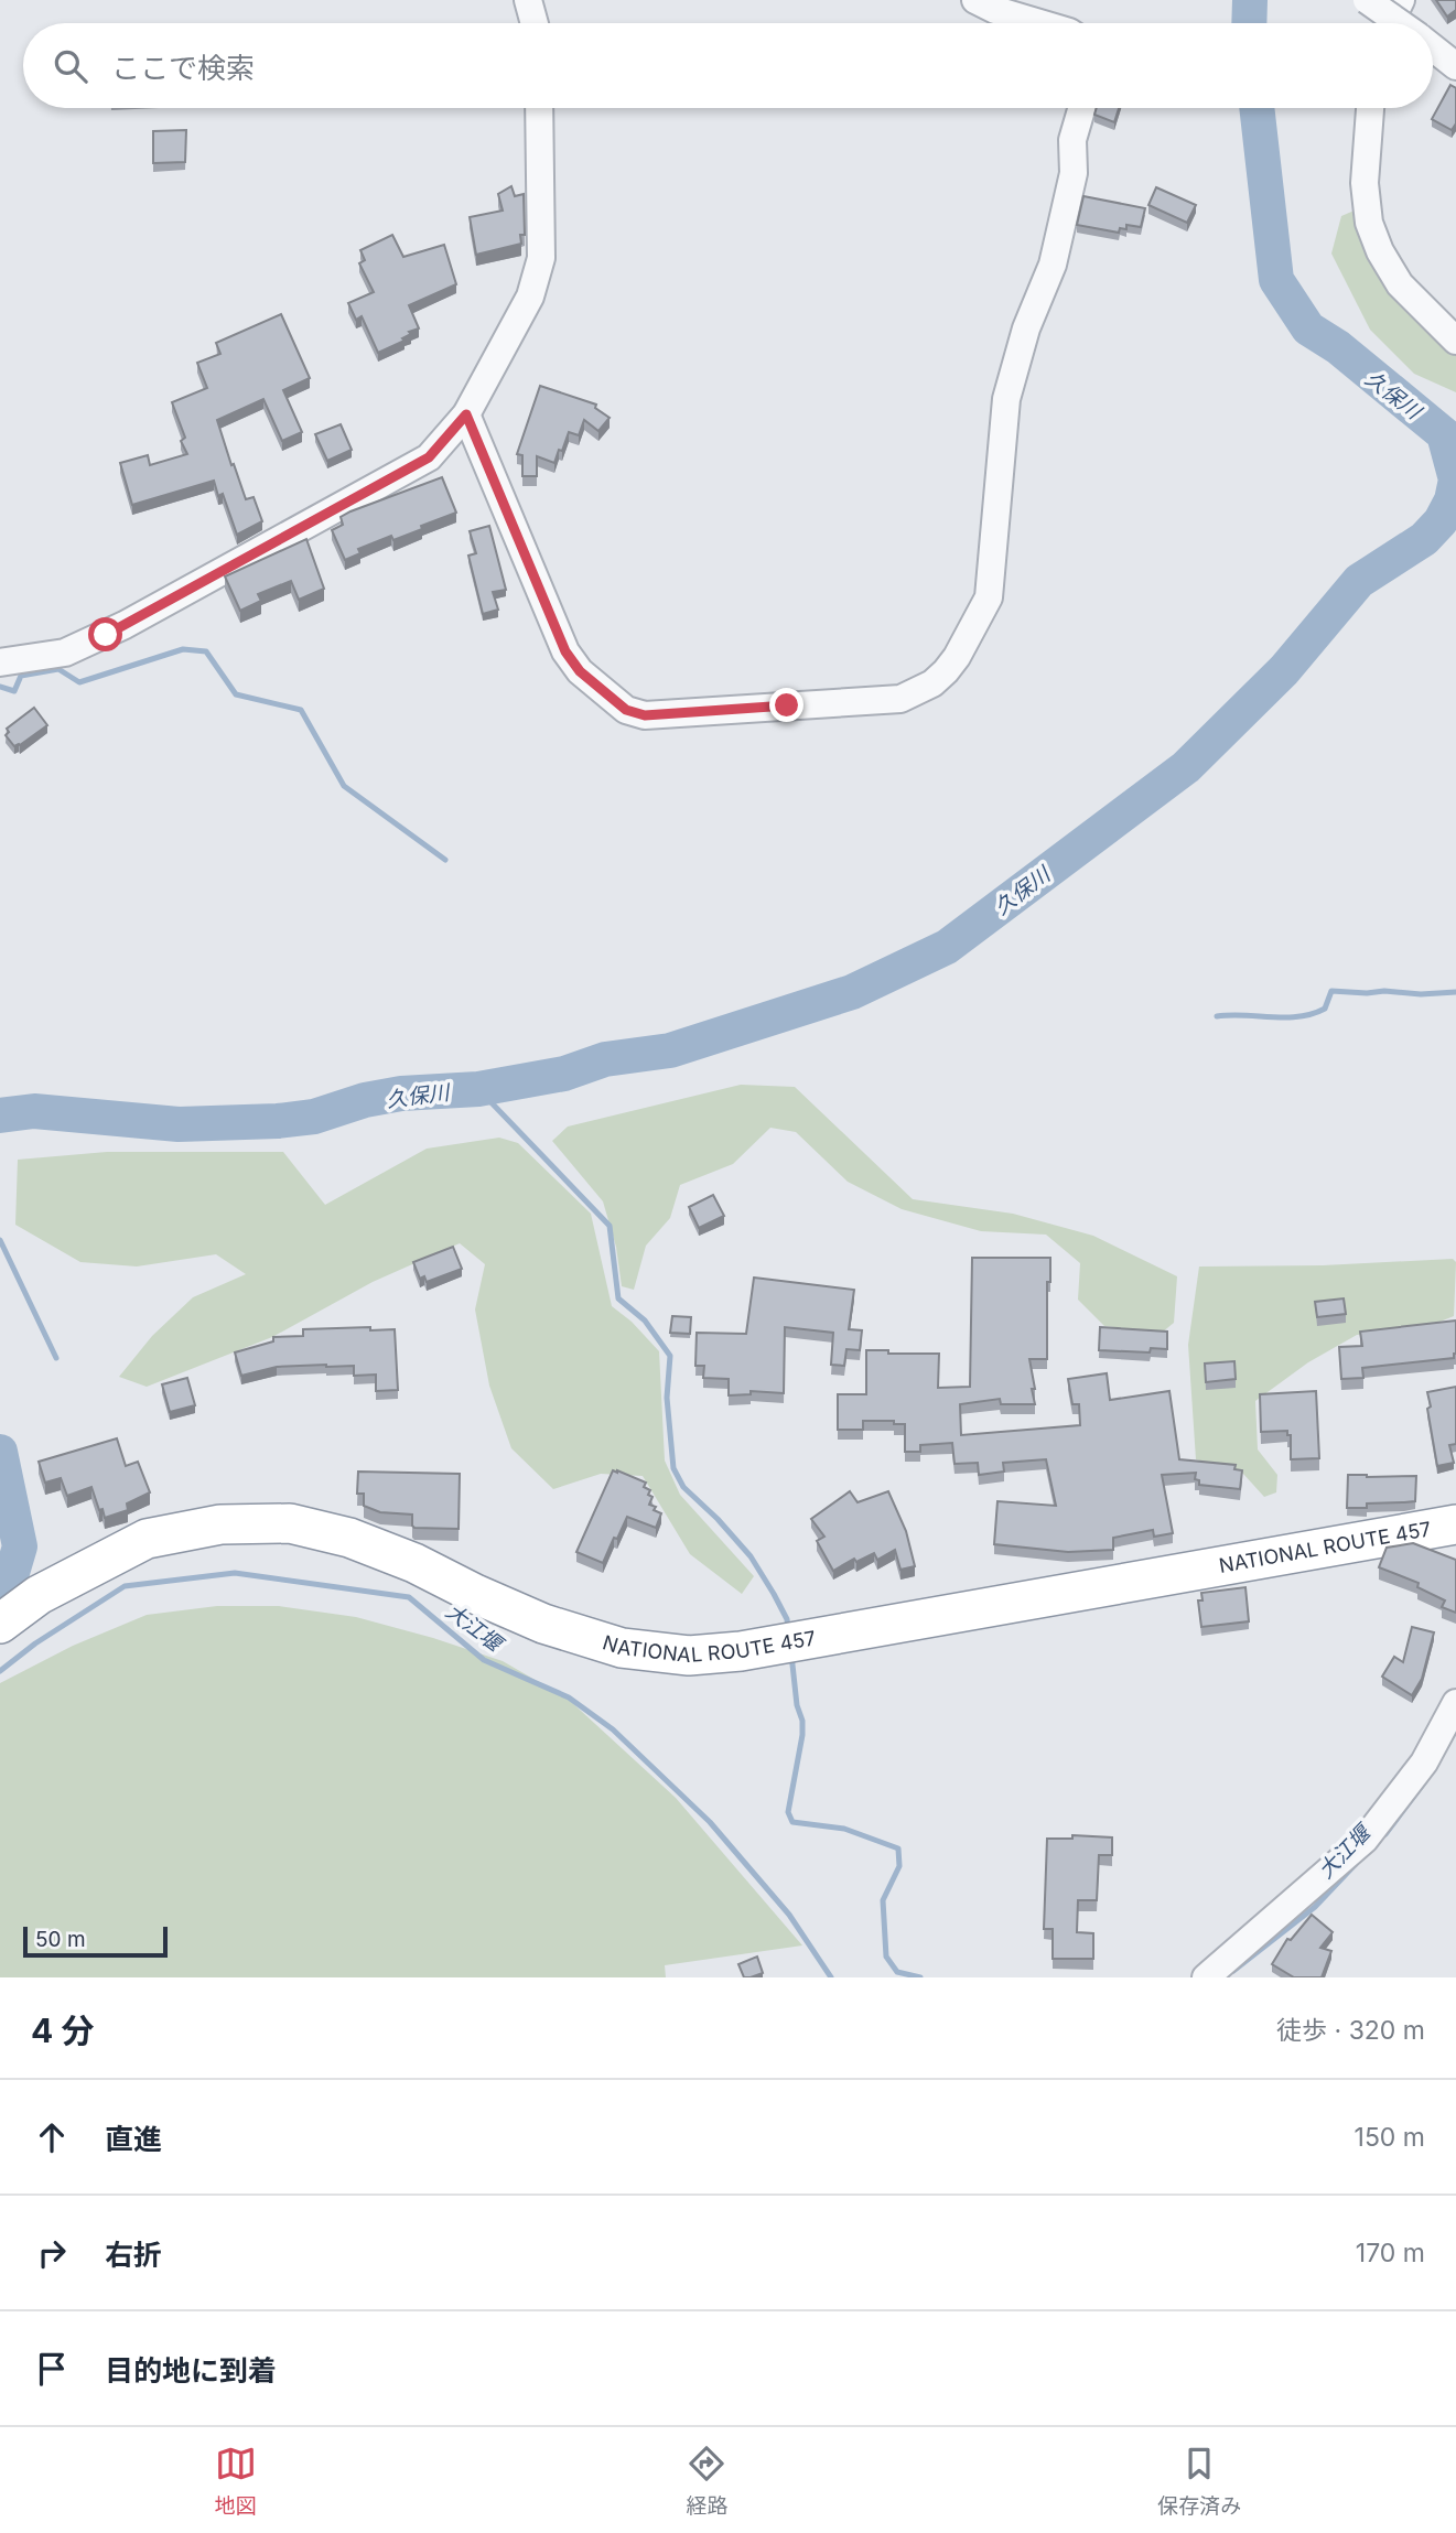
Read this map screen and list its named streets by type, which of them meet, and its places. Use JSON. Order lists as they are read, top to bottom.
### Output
{
  "streets": {
    "highway": ["NATIONAL ROUTE 457"]
  },
  "water": ["久保川", "大江堰"],
  "scale_bar": "50 m",
  "page": {
    "search": "ここで検索",
    "scale": "50 m",
    "heading": ["4 分", "徒歩 · 320 m"],
    "list": [
      ["直進", "150 m"],
      ["右折", "170 m"],
      "目的地に到着"
    ],
    "nav": ["地図", "経路", "保存済み"]
  }
}
